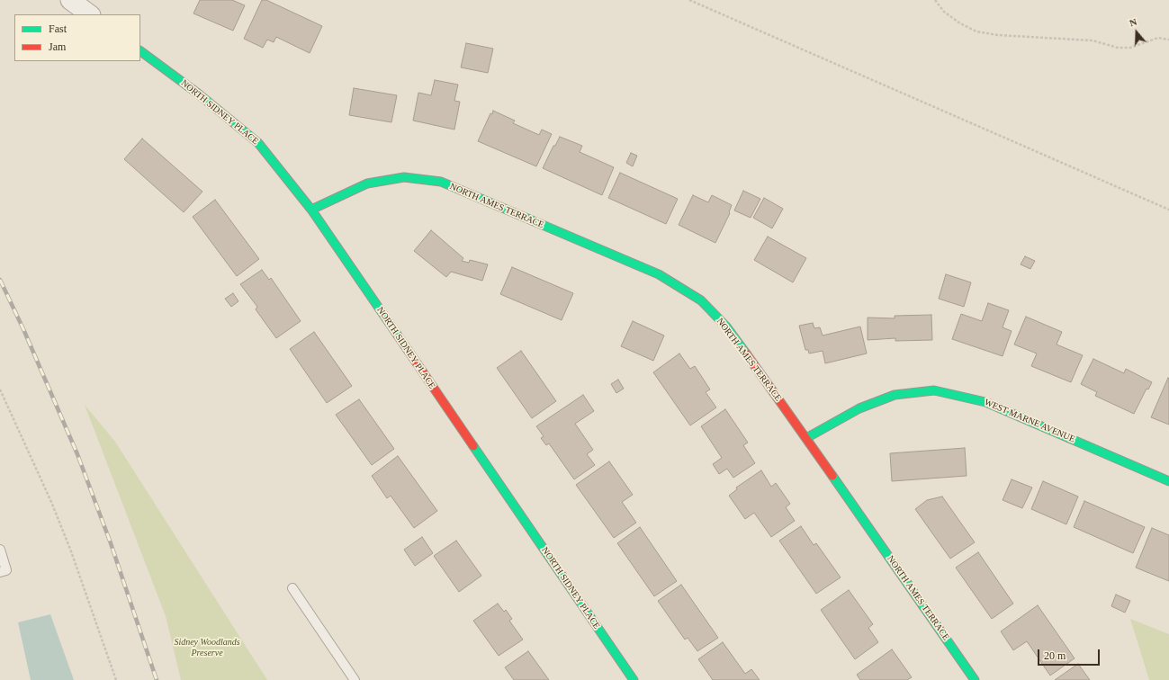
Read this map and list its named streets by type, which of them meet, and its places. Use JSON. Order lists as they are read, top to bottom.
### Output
{
  "streets": {
    "street": ["NORTH SIDNEY PLACE", "NORTH AMES TERRACE", "WEST MARNE AVENUE"]
  },
  "crossings": [
    ["NORTH SIDNEY PLACE", "NORTH AMES TERRACE"],
    ["NORTH AMES TERRACE", "WEST MARNE AVENUE"]
  ],
  "parks": ["Sidney Woodlands Preserve"],
  "legend": ["Fast", "Jam"],
  "scale_bar": "20 m",
  "north": "top"
}
